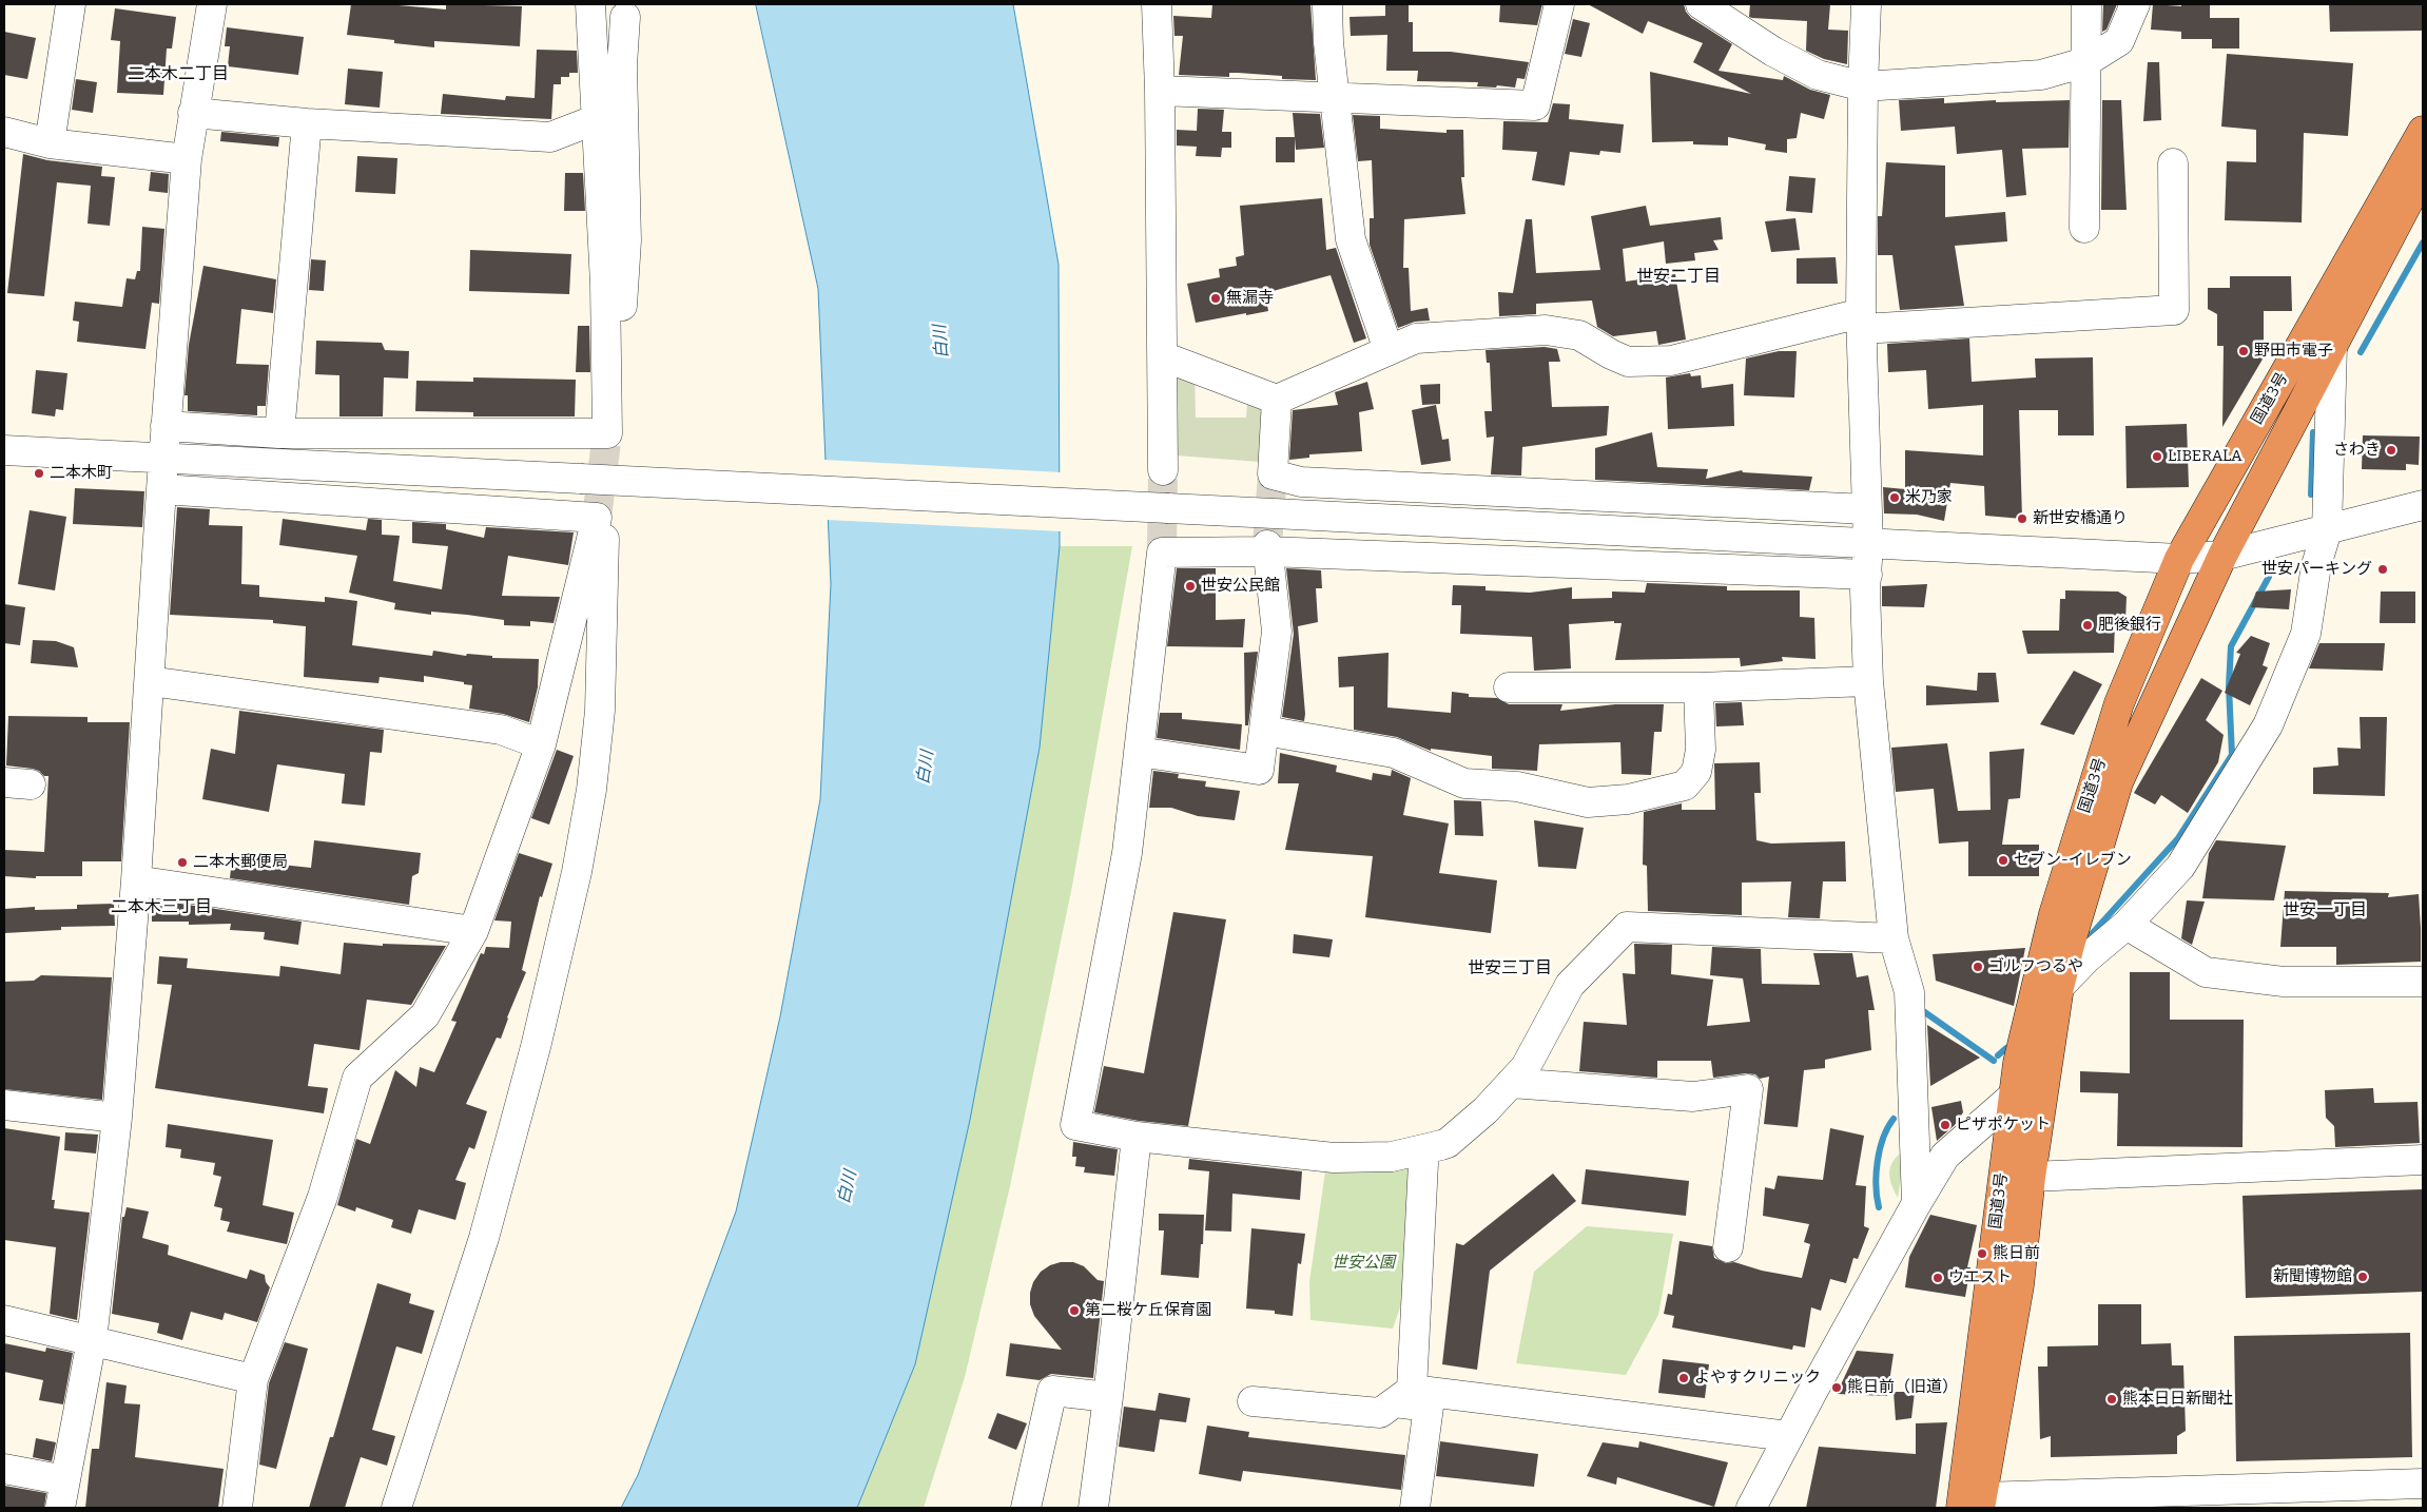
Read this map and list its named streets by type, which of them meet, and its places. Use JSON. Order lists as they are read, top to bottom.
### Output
{
  "streets": {
    "highway": ["国道3号"]
  },
  "districts": [
    "二本木二丁目",
    "世安二丁目",
    "二本木三丁目",
    "世安一丁目",
    "世安三丁目"
  ],
  "water": ["白川"],
  "parks": ["世安公園"],
  "places": [
    "無漏寺",
    "野田市電子",
    "さわき",
    "LIBERALA",
    "二本木町",
    "米乃家",
    "新世安橋通り",
    "世安パーキング",
    "世安公民館",
    "肥後銀行",
    "セブン-イレブン",
    "二本木郵便局",
    "ゴルフつるや",
    "ピザポケット",
    "熊日前",
    "新聞博物館",
    "ウエスト",
    "第二桜ケ丘保育園",
    "よやすクリニック",
    "熊日前（旧道）",
    "熊本日日新聞社"
  ]
}
